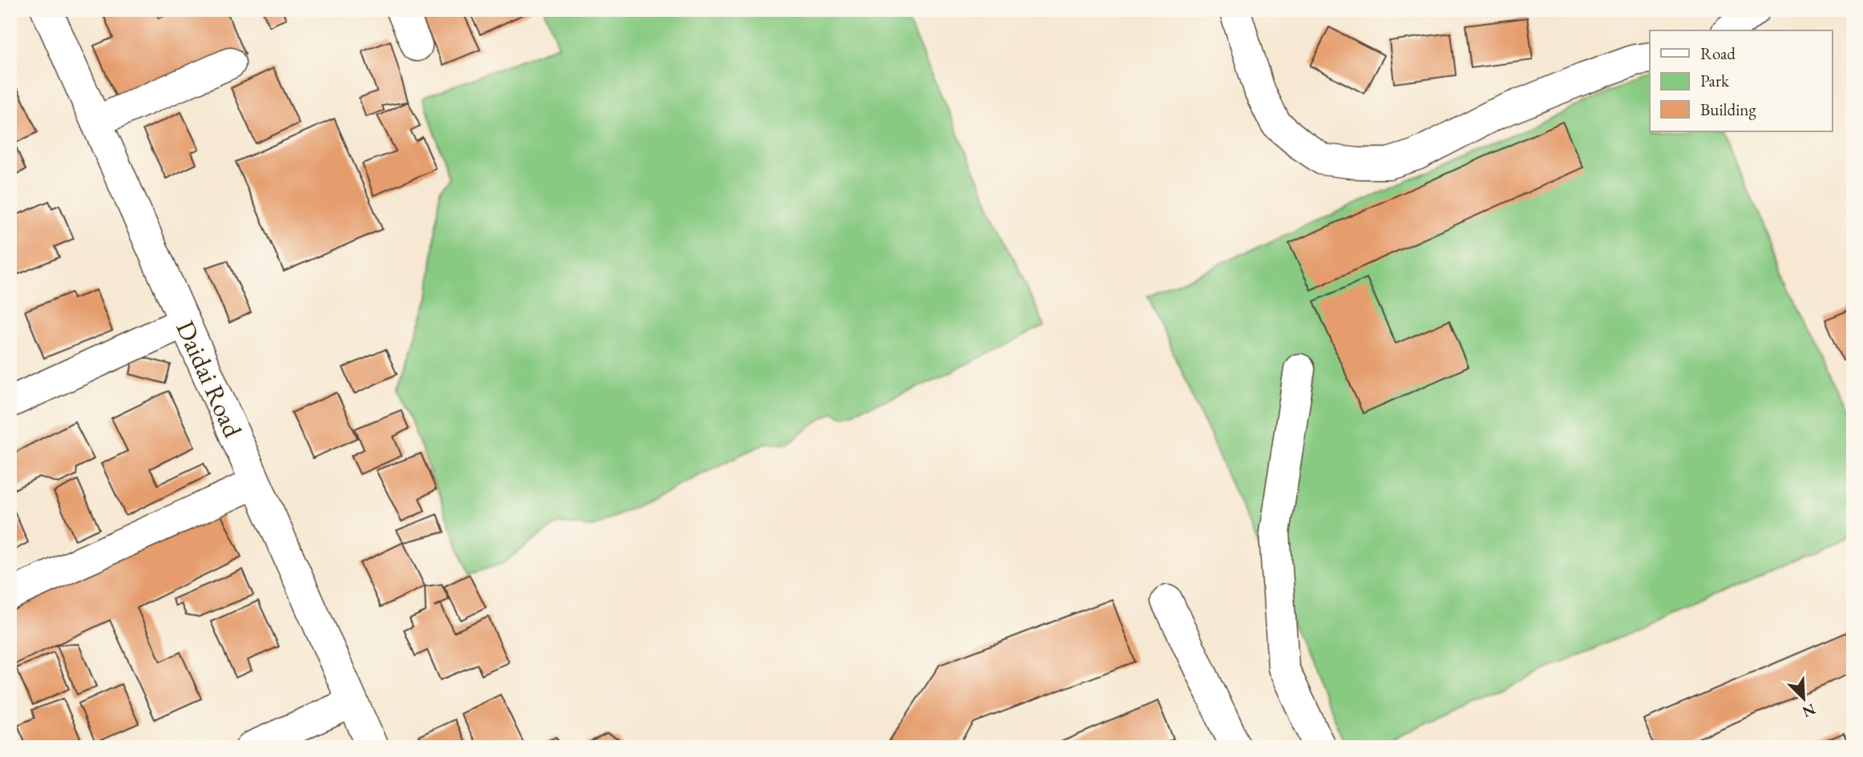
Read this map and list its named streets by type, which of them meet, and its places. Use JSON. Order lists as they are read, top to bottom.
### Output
{
  "streets": {
    "street": ["Daidai Road"]
  },
  "legend": ["Road", "Park", "Building"],
  "north": "bottom right"
}
